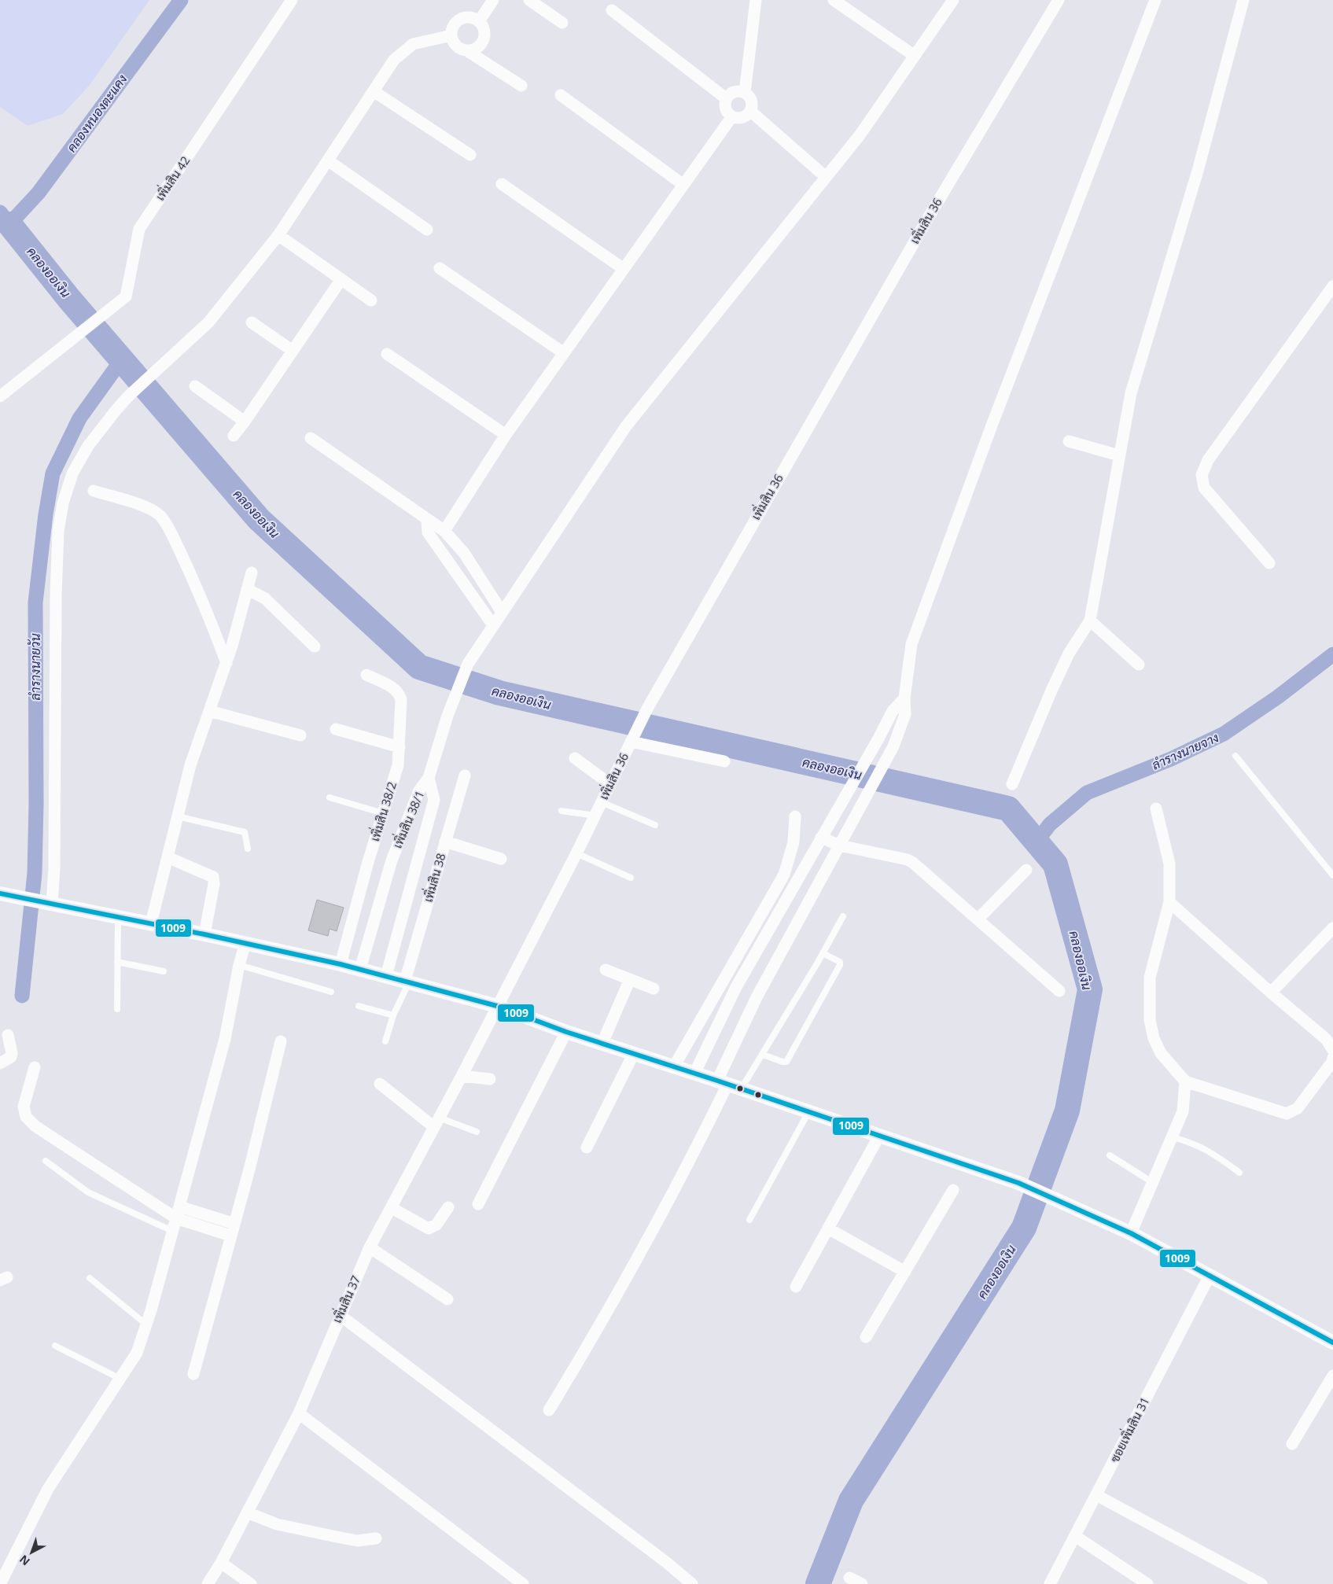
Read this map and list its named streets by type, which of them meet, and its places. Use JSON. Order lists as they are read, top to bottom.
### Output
{
  "streets": {
    "street": [
      "เพิ่มสิน 42",
      "เพิ่มสิน 36",
      "เพิ่มสิน 38/2",
      "เพิ่มสิน 38/1",
      "เพิ่มสิน 38",
      "เพิ่มสิน 37",
      "ซอยเพิ่มสิน 31"
    ]
  },
  "crossings": [
    ["เพิ่มสิน 36", "เพิ่มสิน 37"]
  ],
  "water": [
    "คลองหนองตะแคง",
    "คลองออเงิน",
    "ลำรางนายวัน",
    "ลำรางนายจาง"
  ],
  "lines": ["transit line 1009"],
  "north": "bottom left"
}
